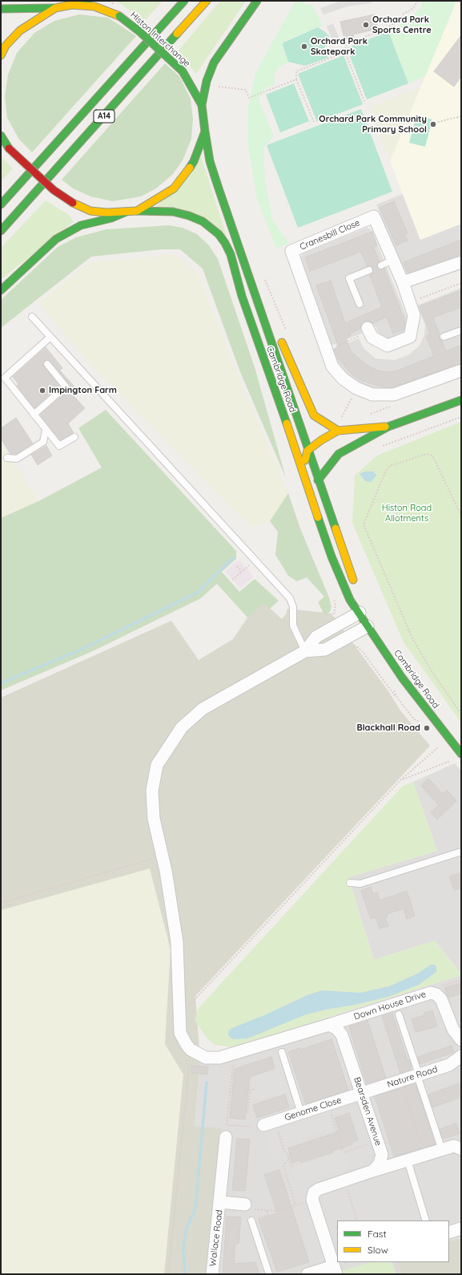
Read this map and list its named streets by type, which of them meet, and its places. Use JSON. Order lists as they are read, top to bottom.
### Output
{
  "streets": {
    "main road": ["Histon Interchange", "A14", "Cambridge Road"],
    "street": [
      "Cranesbill Close",
      "Down House Drive",
      "Nature Road",
      "Genome Close",
      "Bearsden Avenue",
      "Wallace Road"
    ]
  },
  "crossings": [
    ["Histon Interchange", "Cambridge Road"],
    ["Down House Drive", "Bearsden Avenue"],
    ["Nature Road", "Genome Close"],
    ["Nature Road", "Bearsden Avenue"],
    ["Genome Close", "Bearsden Avenue"]
  ],
  "parks": ["Histon Road Allotments"],
  "places": [
    "Orchard Park Sports Centre",
    "Orchard Park Skatepark",
    "Orchard Park Community Primary School",
    "Impington Farm",
    "Blackhall Road"
  ],
  "legend": ["Fast", "Slow"]
}
